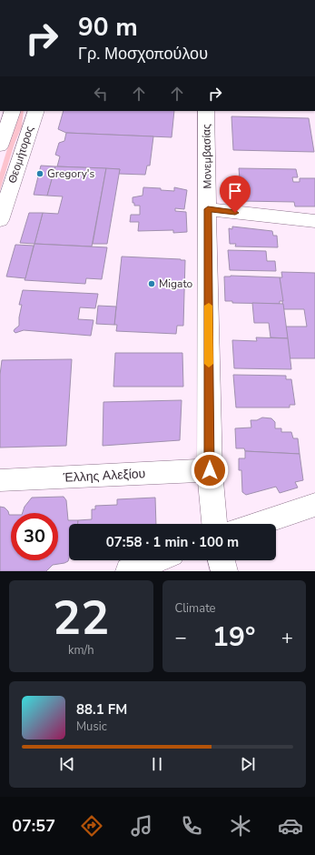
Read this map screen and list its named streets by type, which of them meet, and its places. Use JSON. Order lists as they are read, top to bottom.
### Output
{
  "streets": {
    "street": ["Θεομήτορος", "Μονεμβασίας", "Έλλης Αλεξίου"]
  },
  "crossings": [
    ["Μονεμβασίας", "Έλλης Αλεξίου"]
  ],
  "places": ["Gregory's", "Migato"],
  "page": {
    "turn": ["90 m", "Γρ. Μοσχοπούλου"],
    "limit": "30",
    "trip": "07:58 · 1 min · 100 m",
    "tile": [
      ["22", "km/h"],
      "Climate"
    ],
    "heat": ["−", "19°", "+"],
    "song": ["88.1 FM", "Music"],
    "tabs": "07:57"
  }
}
